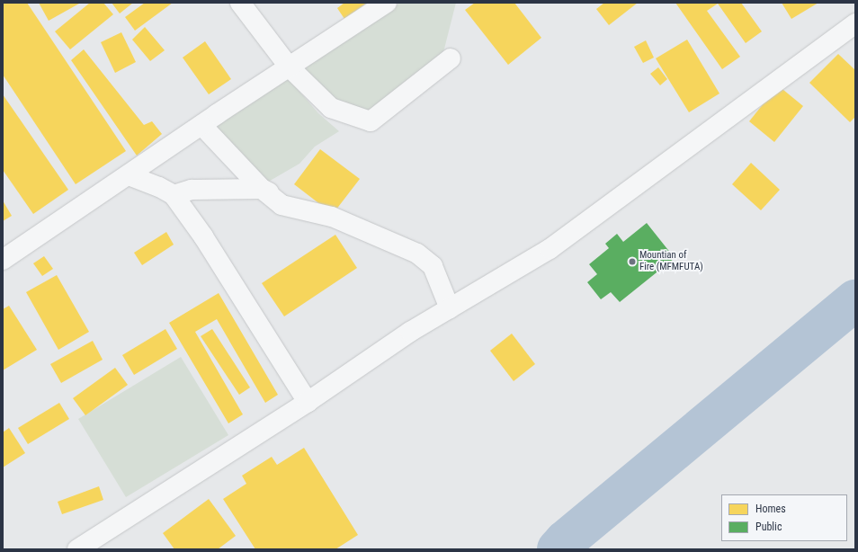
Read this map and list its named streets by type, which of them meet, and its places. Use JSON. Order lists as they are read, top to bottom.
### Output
{
  "places": ["Mountian of Fire (MFMFUTA)"],
  "legend": ["Homes", "Public"]
}
